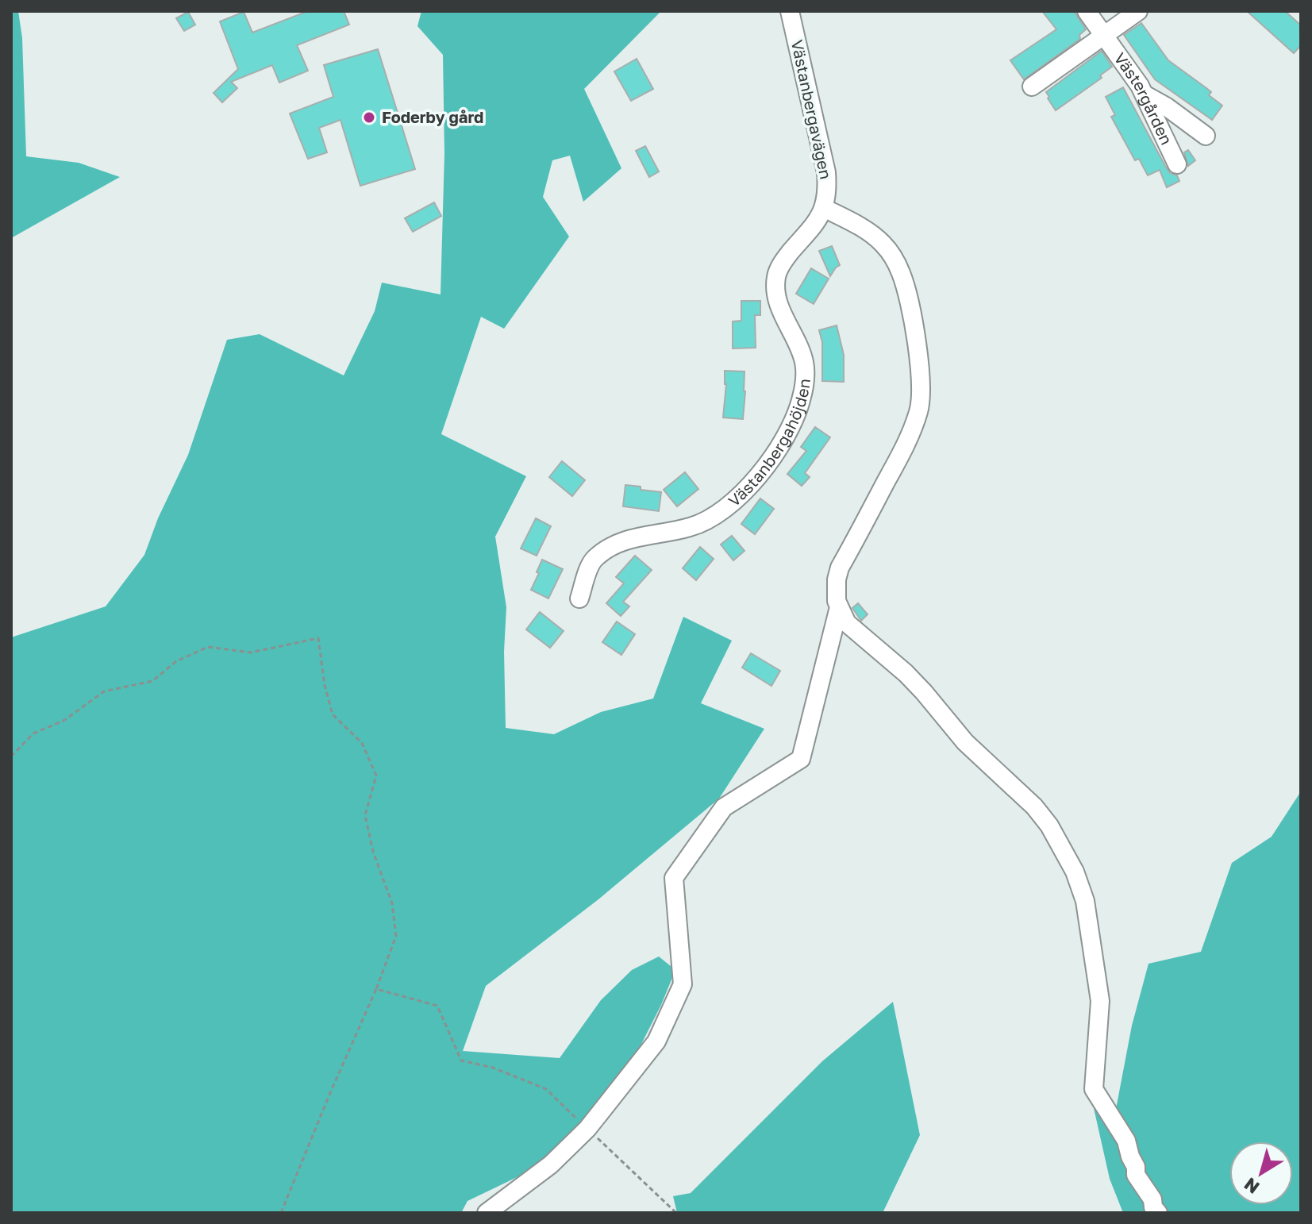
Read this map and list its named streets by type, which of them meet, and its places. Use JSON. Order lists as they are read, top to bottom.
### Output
{
  "streets": {
    "street": ["Västergården", "Västanbergavägen", "Västanbergahöjden"]
  },
  "crossings": [
    ["Västanbergavägen", "Västanbergahöjden"]
  ],
  "places": ["Foderby gård"],
  "north": "bottom left"
}
